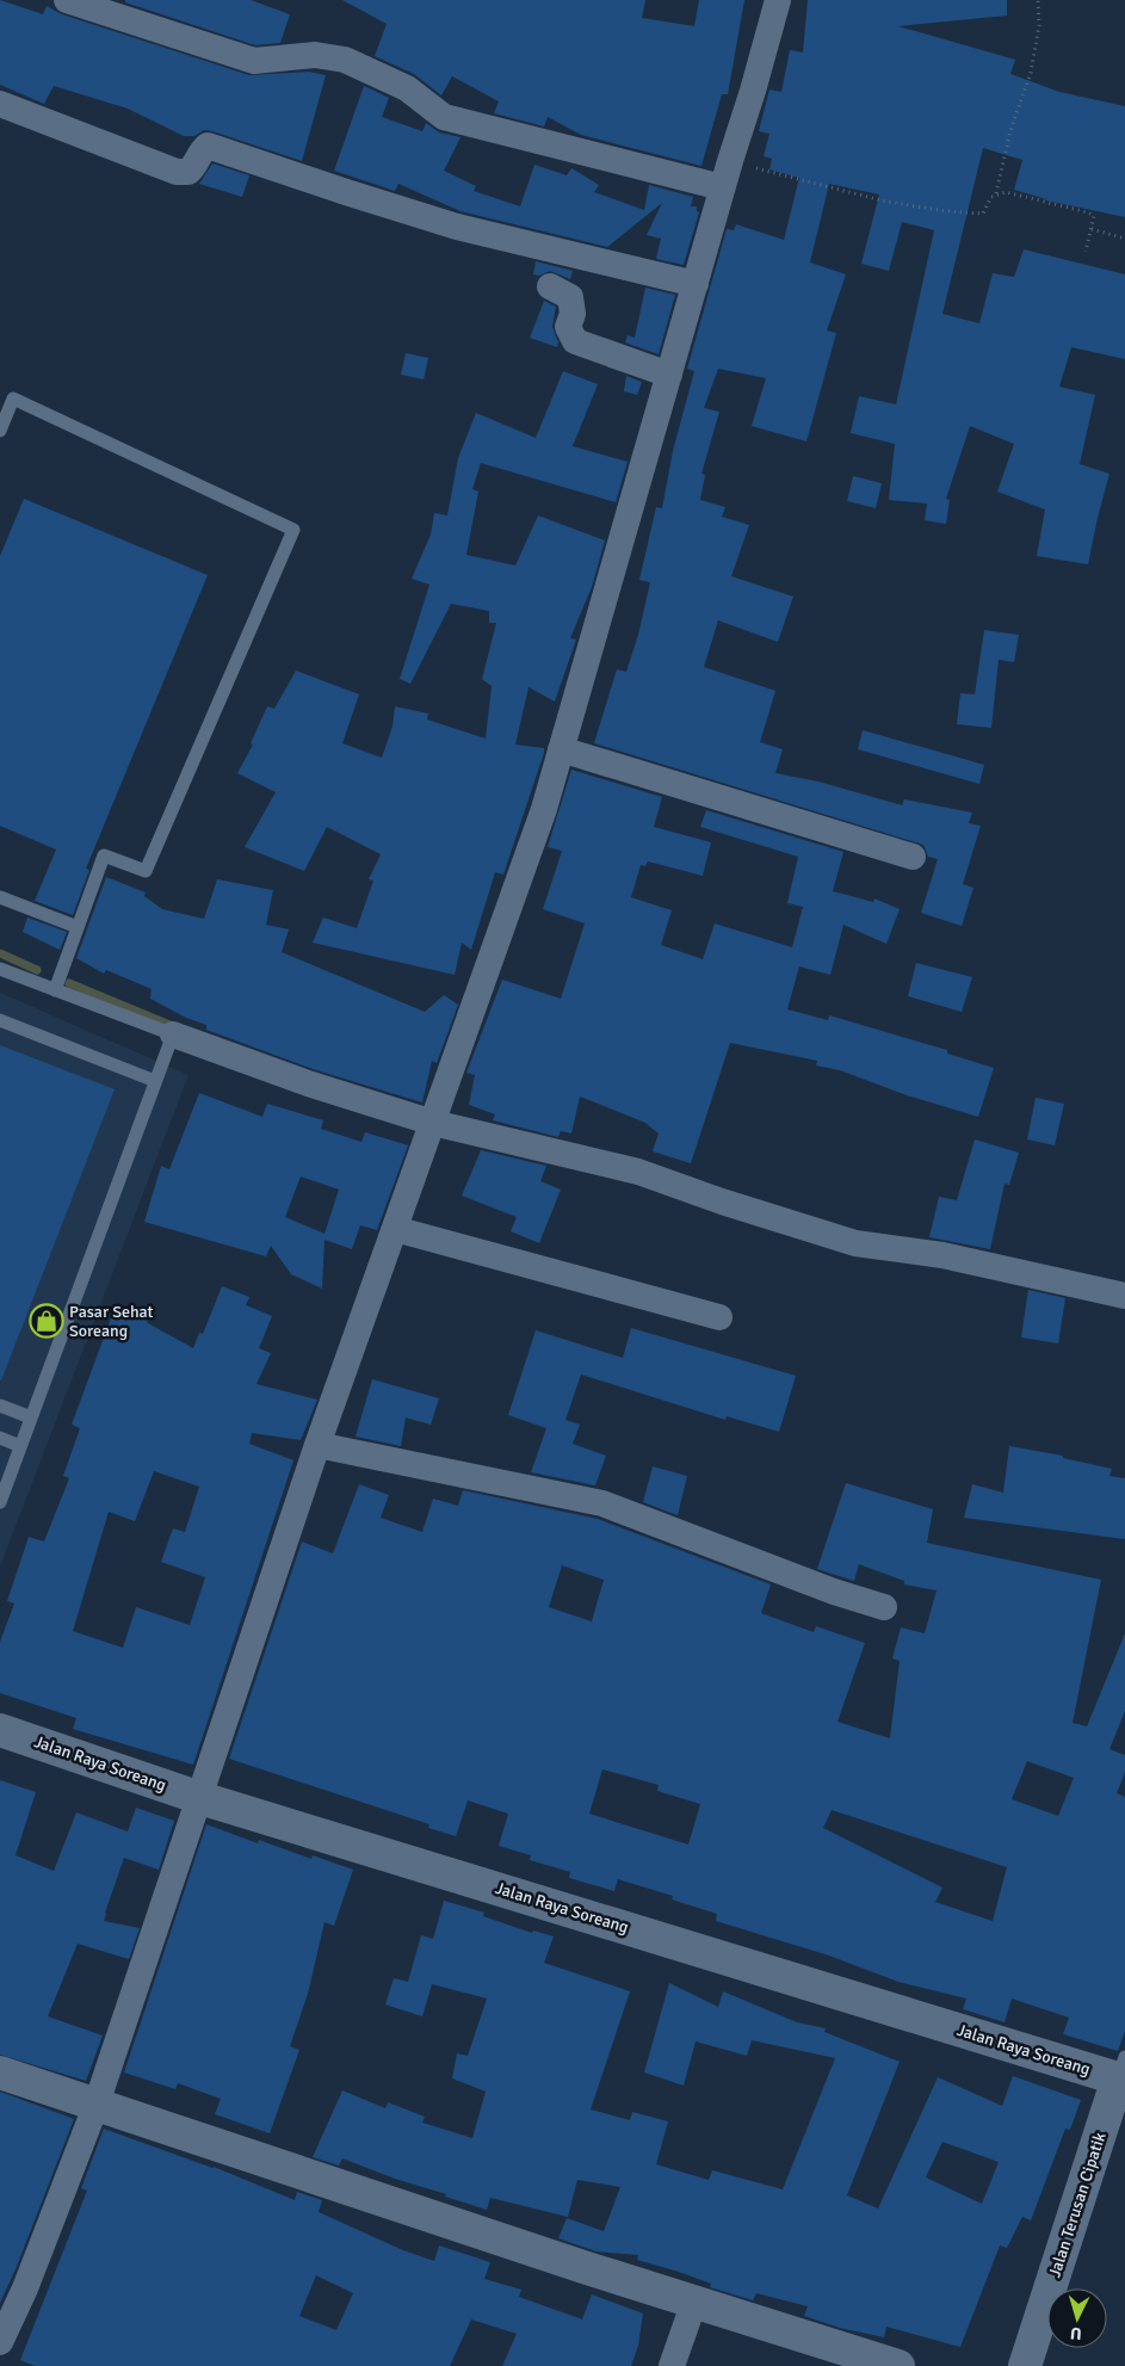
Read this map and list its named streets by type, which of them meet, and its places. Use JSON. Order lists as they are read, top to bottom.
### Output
{
  "streets": {
    "main road": ["Jalan Raya Soreang", "Jalan Terusan Cipatik"]
  },
  "crossings": [
    ["Jalan Raya Soreang", "Jalan Terusan Cipatik"]
  ],
  "places": {
    "shop": ["Pasar Sehat Soreang"]
  },
  "north": "bottom"
}
